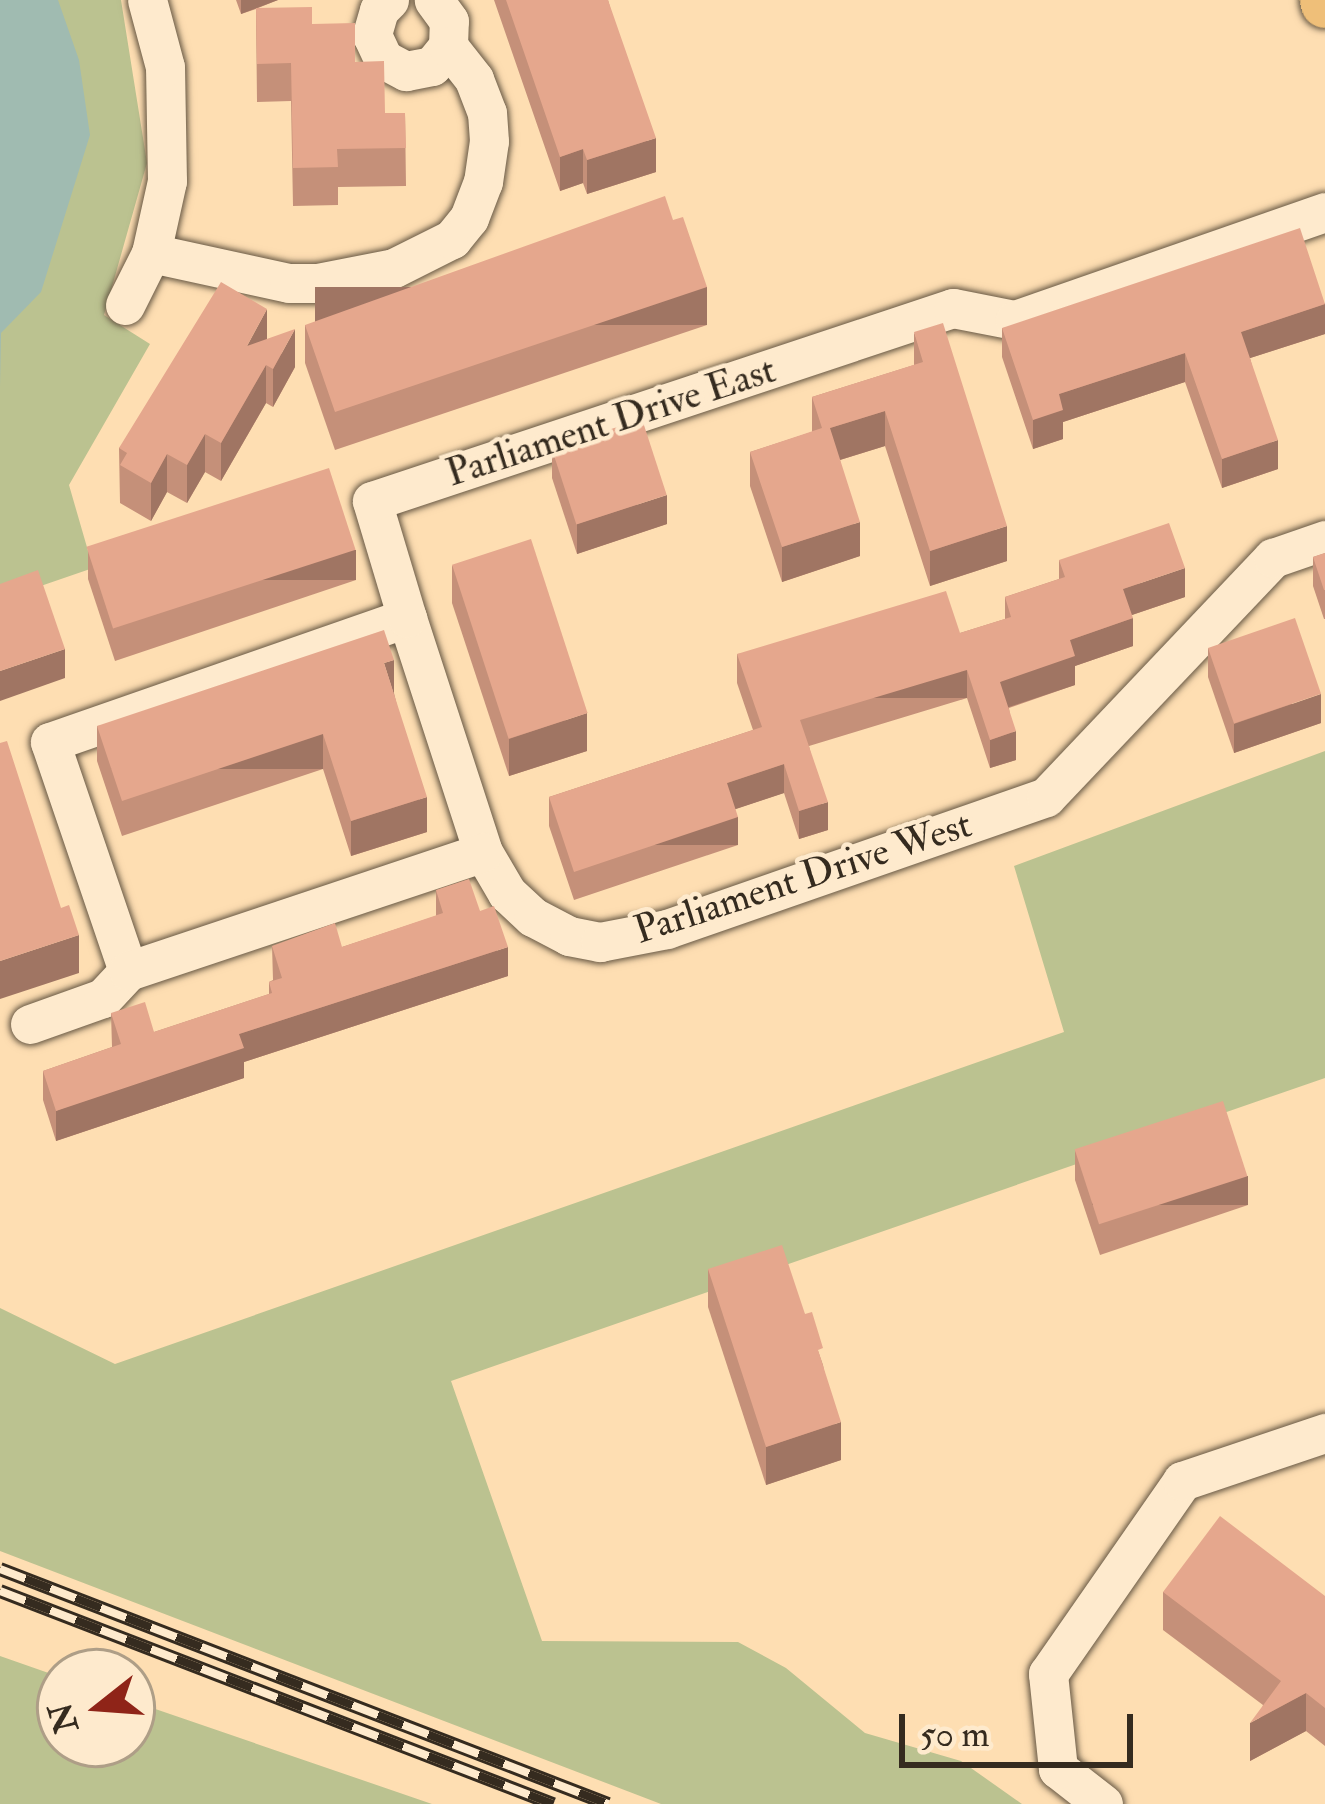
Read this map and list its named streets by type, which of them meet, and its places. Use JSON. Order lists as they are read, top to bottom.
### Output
{
  "streets": {
    "street": ["Parliament Drive East", "Parliament Drive West"]
  },
  "crossings": [
    ["Parliament Drive East", "Parliament Drive West"]
  ],
  "scale_bar": "50 m",
  "north": "left"
}
